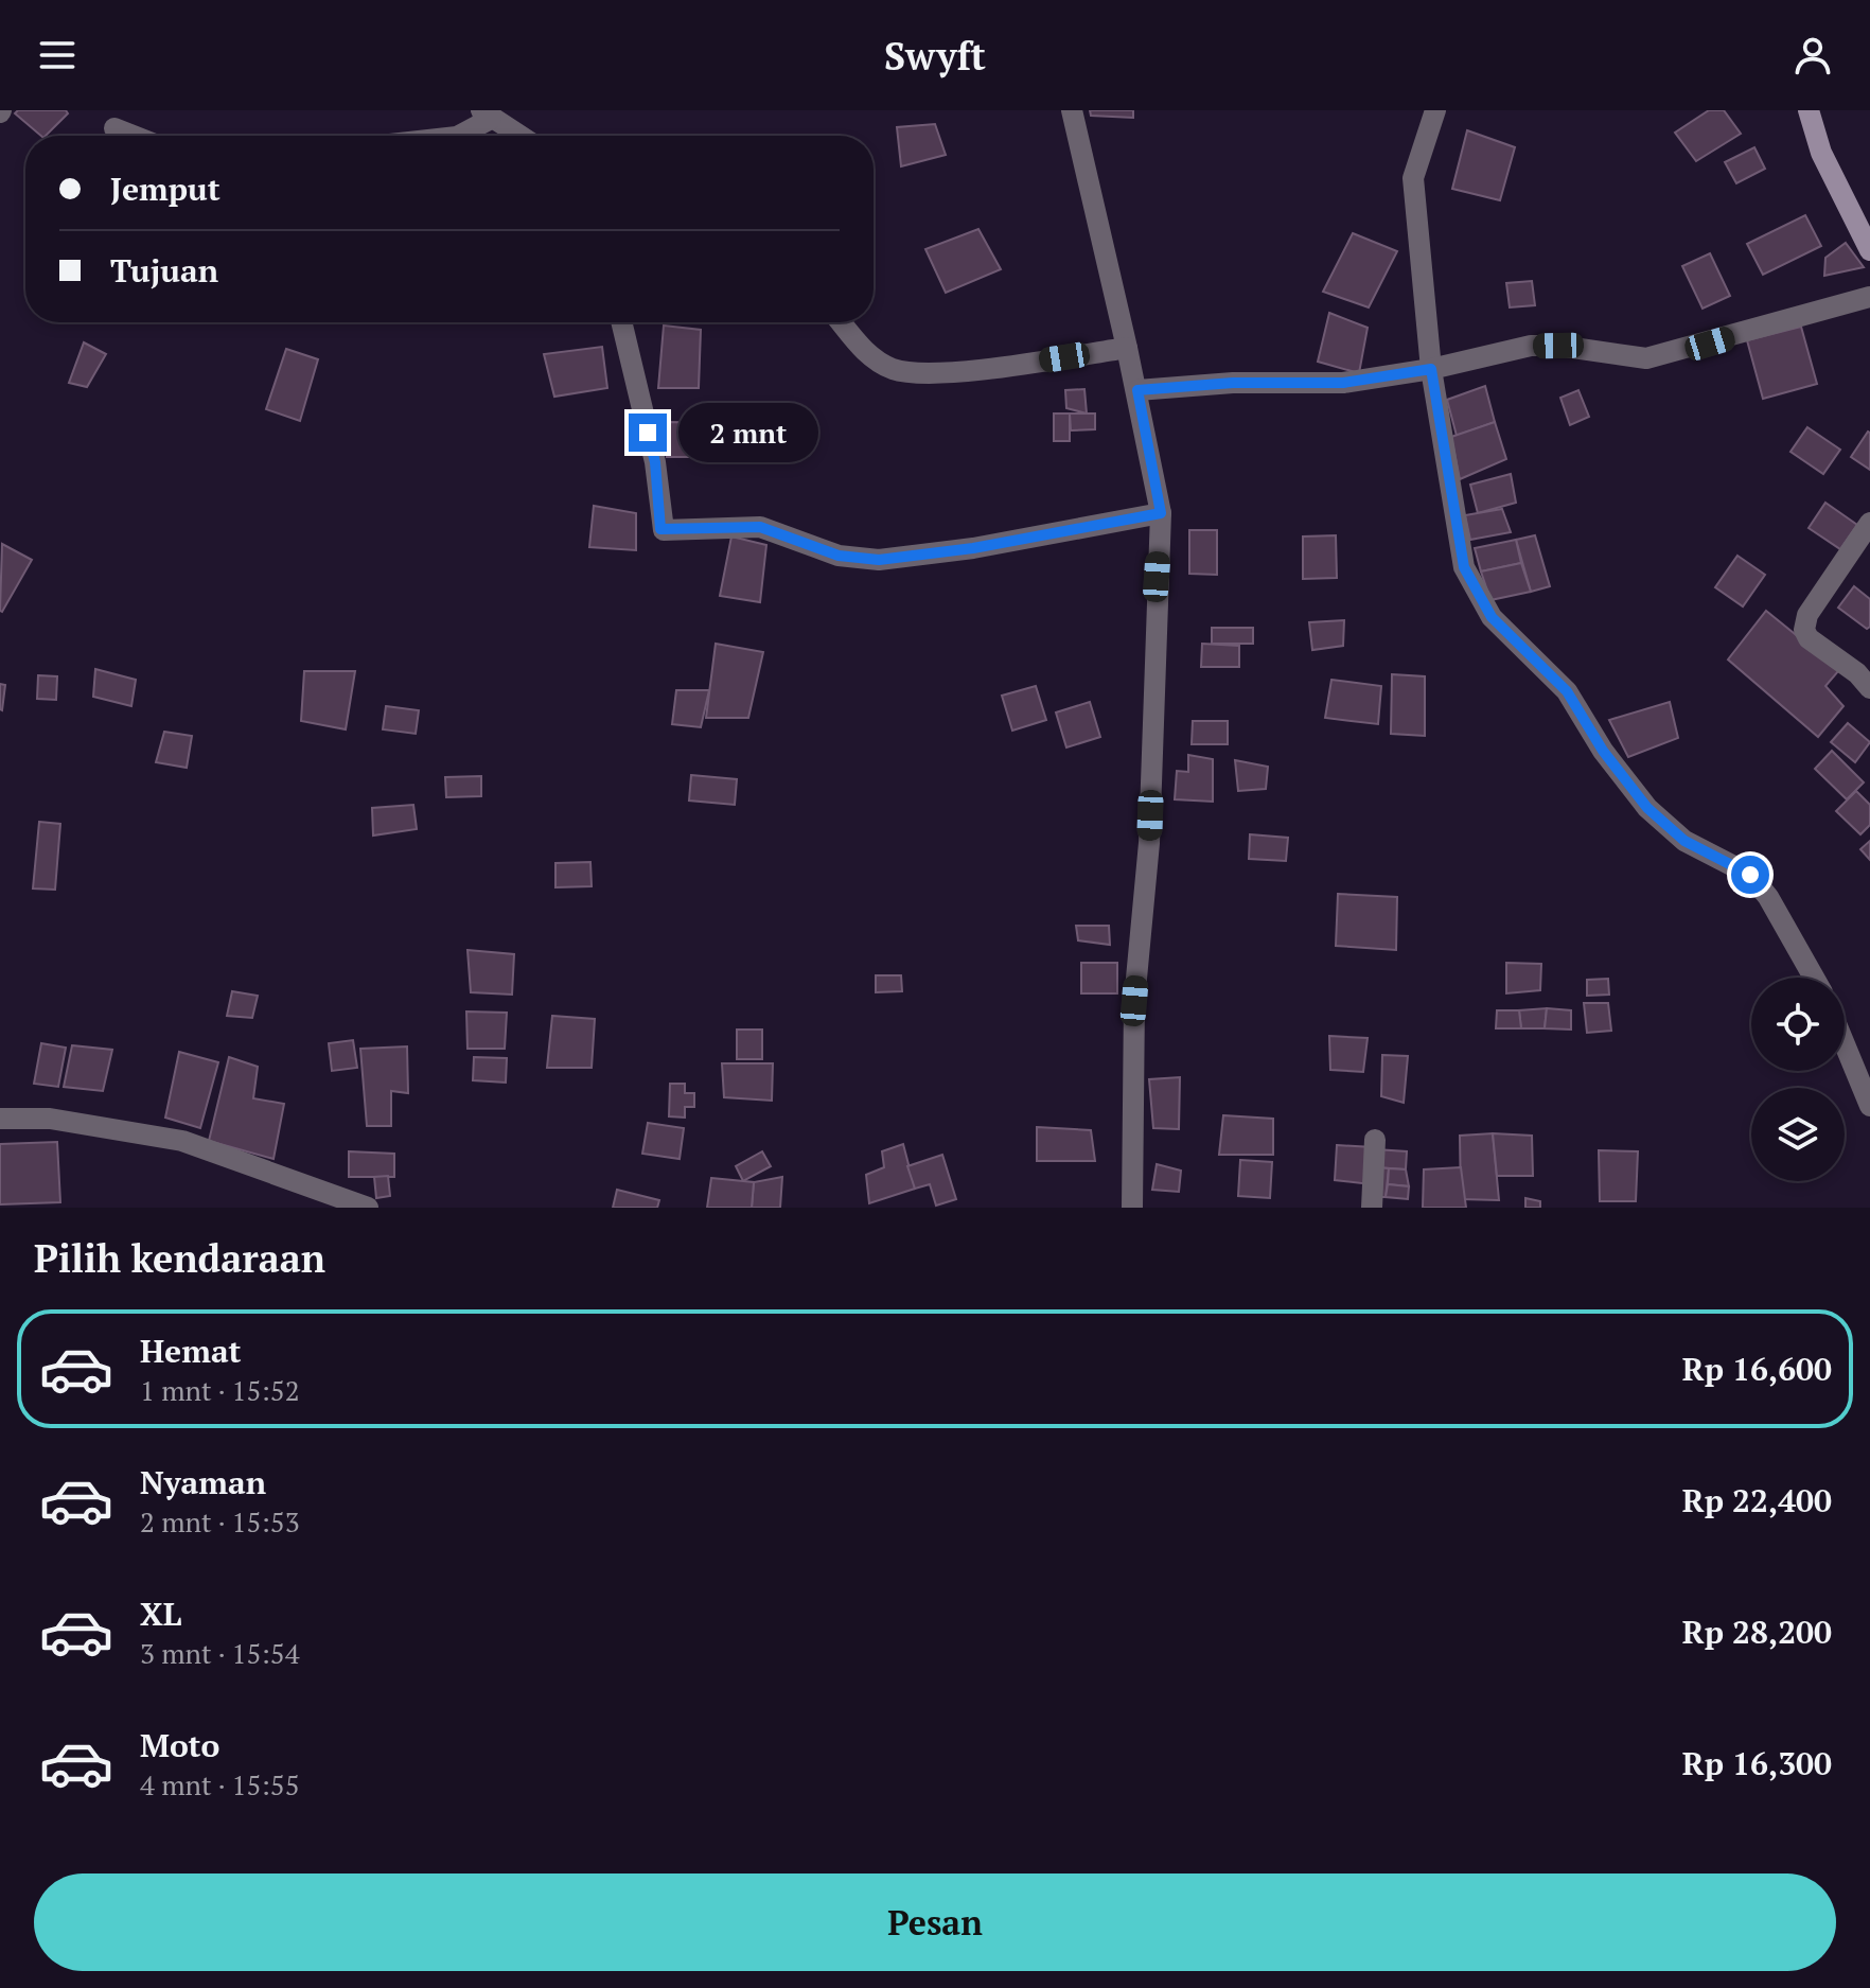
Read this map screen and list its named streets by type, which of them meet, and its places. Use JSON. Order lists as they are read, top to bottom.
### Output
{
  "page": {
    "header": "Swyft",
    "banner": ["Jemput", "Tujuan"],
    "bubble": "2 mnt",
    "heading": "Pilih kendaraan",
    "list": [
      {
        "name": "Hemat",
        "note": "1 mnt · 15:52",
        "value": "Rp 16,600"
      },
      {
        "name": "Nyaman",
        "note": "2 mnt · 15:53",
        "value": "Rp 22,400"
      },
      {
        "name": "XL",
        "note": "3 mnt · 15:54",
        "value": "Rp 28,200"
      },
      {
        "name": "Moto",
        "note": "4 mnt · 15:55",
        "value": "Rp 16,300"
      }
    ],
    "buttons": "Pesan"
  }
}
